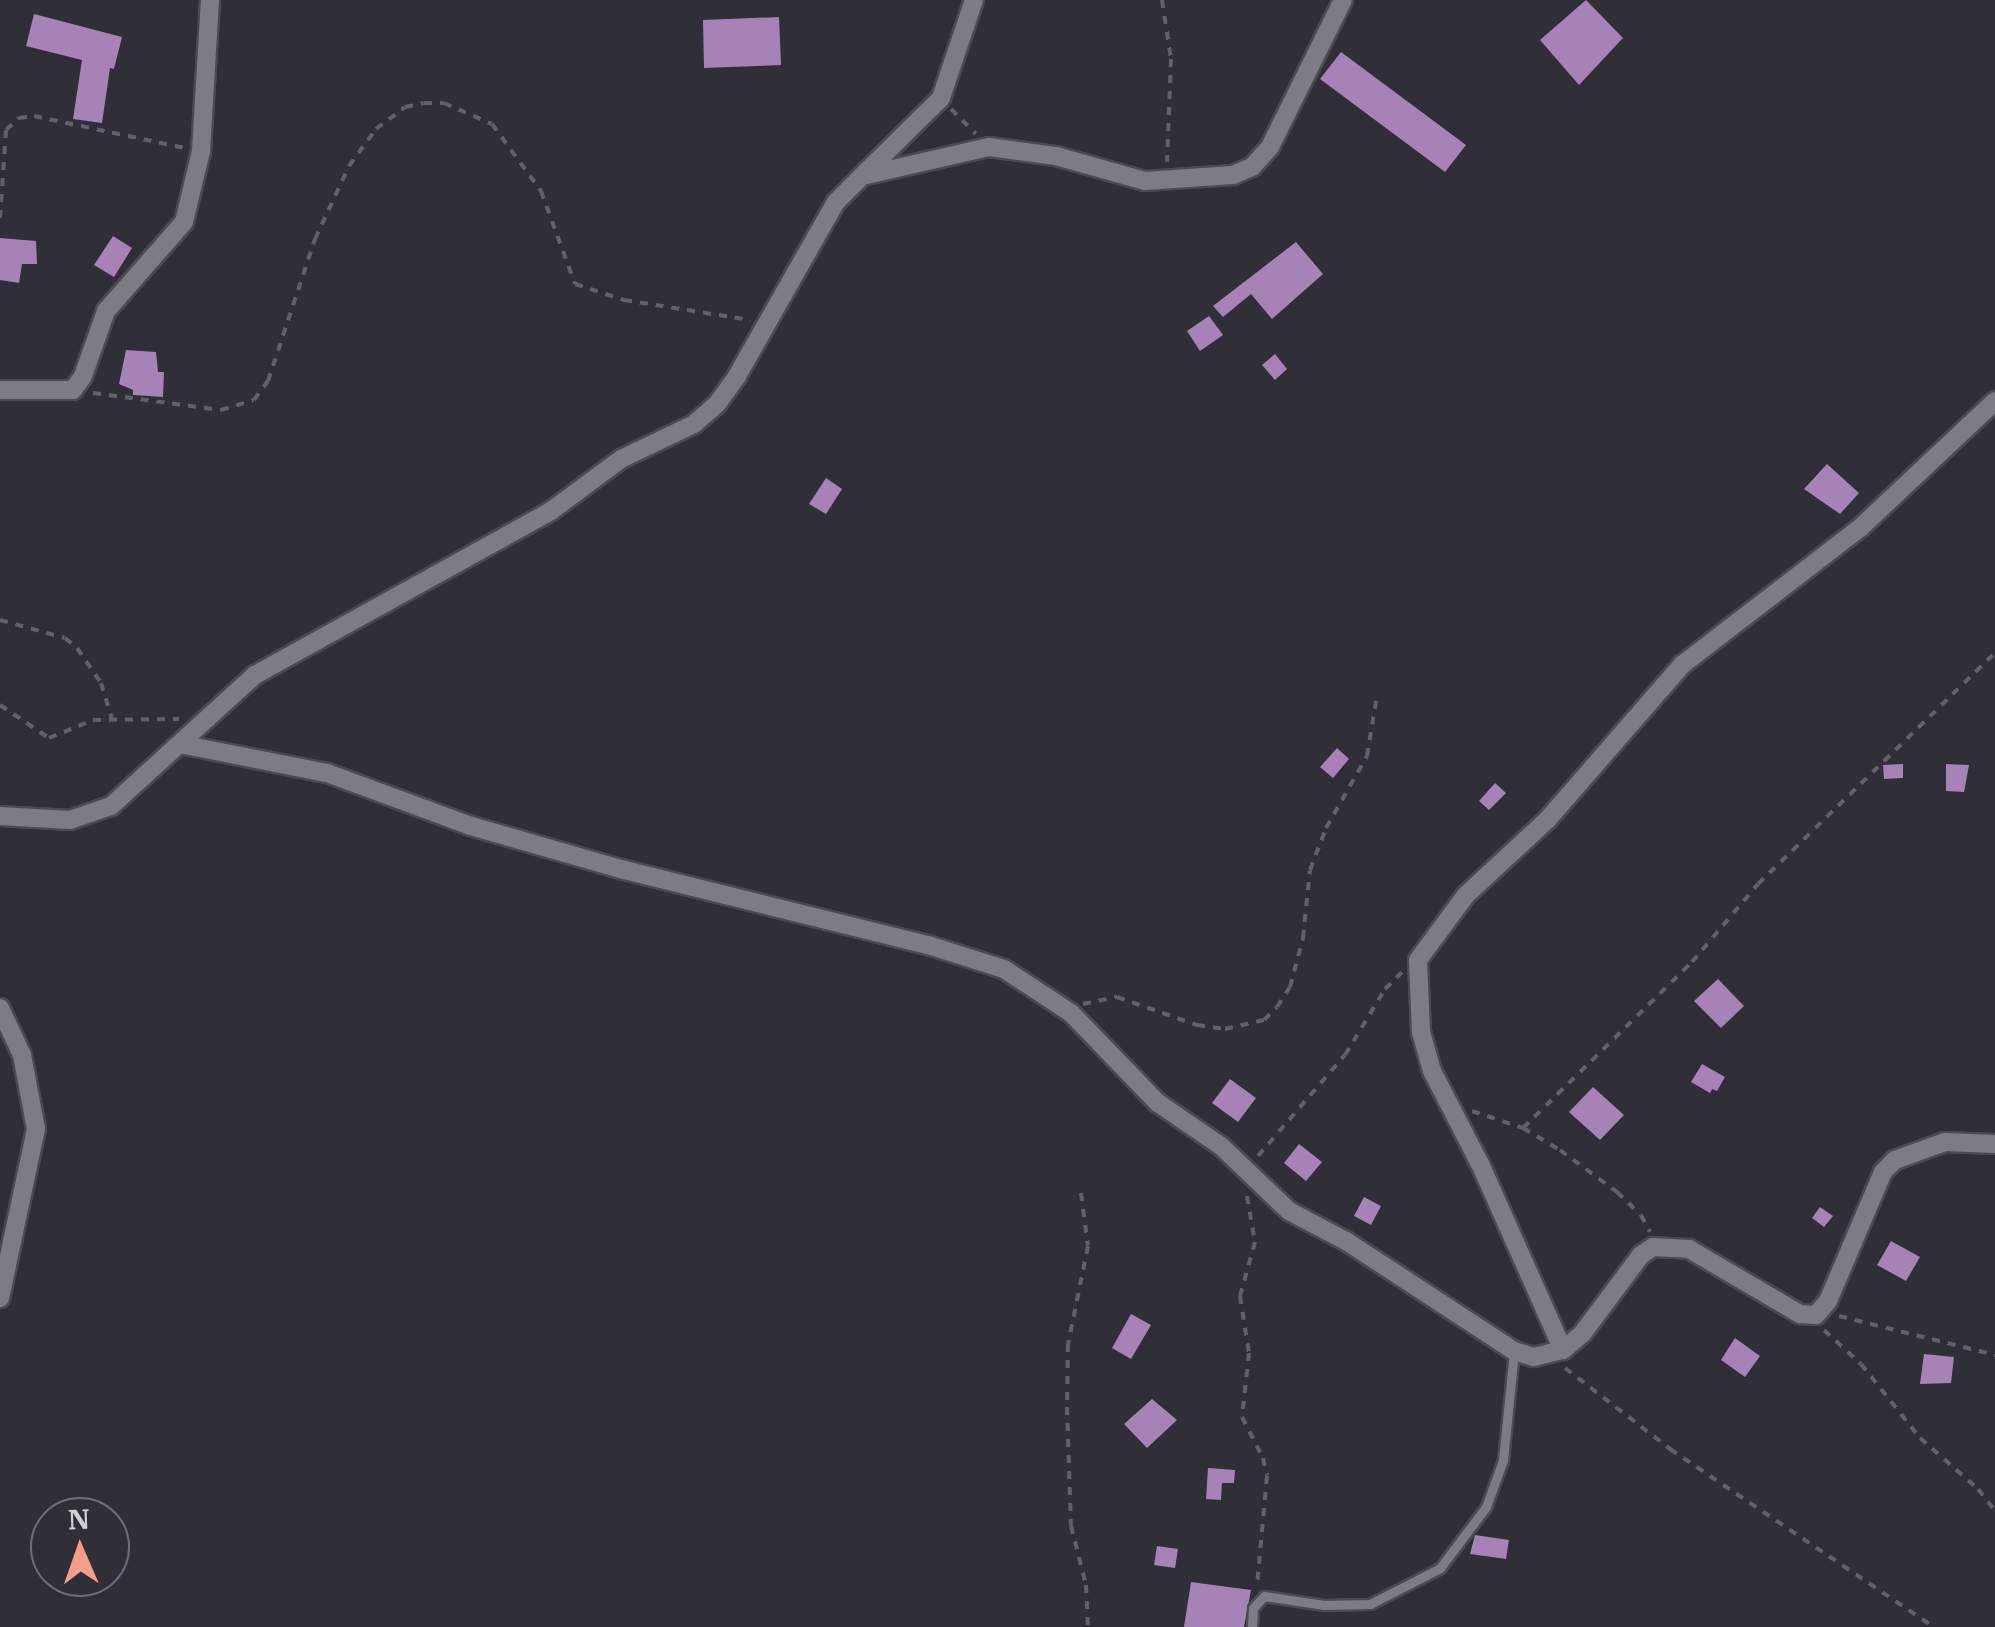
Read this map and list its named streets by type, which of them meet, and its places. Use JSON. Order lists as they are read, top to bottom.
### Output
{
  "north": "top"
}
